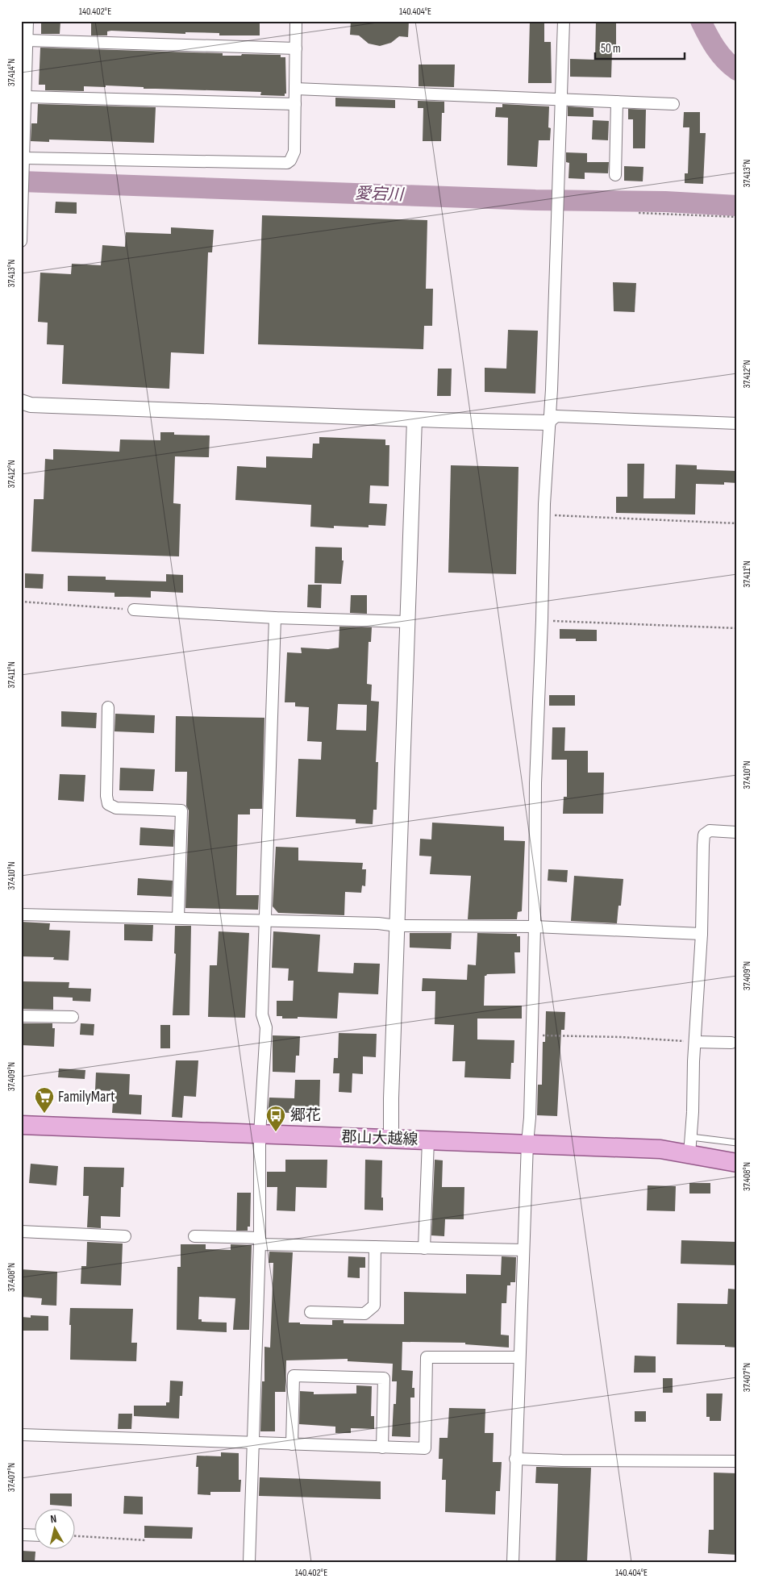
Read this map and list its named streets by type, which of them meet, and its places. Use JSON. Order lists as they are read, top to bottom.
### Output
{
  "streets": {
    "main road": ["郡山大越線"]
  },
  "water": ["愛宕川"],
  "places": {
    "supermarket": ["FamilyMart"],
    "bus stop": ["郷花"]
  },
  "scale_bar": "50 m",
  "north": "top",
  "coordinates": [
    "140.402°E",
    "140.404°E",
    "37.414°N",
    "37.413°N",
    "37.412°N",
    "37.411°N",
    "37.410°N",
    "37.409°N",
    "37.408°N",
    "37.407°N"
  ]
}
